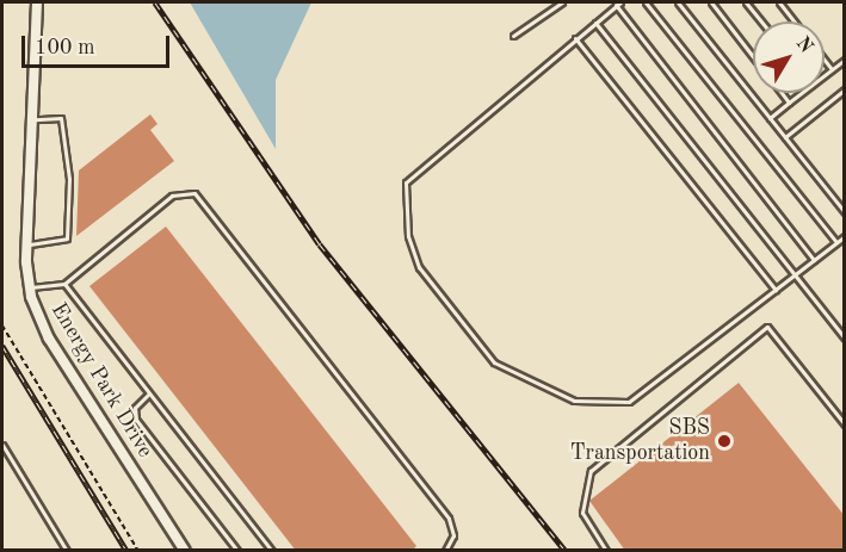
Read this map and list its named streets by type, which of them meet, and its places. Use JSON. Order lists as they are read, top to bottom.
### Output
{
  "streets": {
    "street": ["Energy Park Drive"]
  },
  "places": ["SBS Transportation"],
  "scale_bar": "100 m",
  "north": "top right"
}
